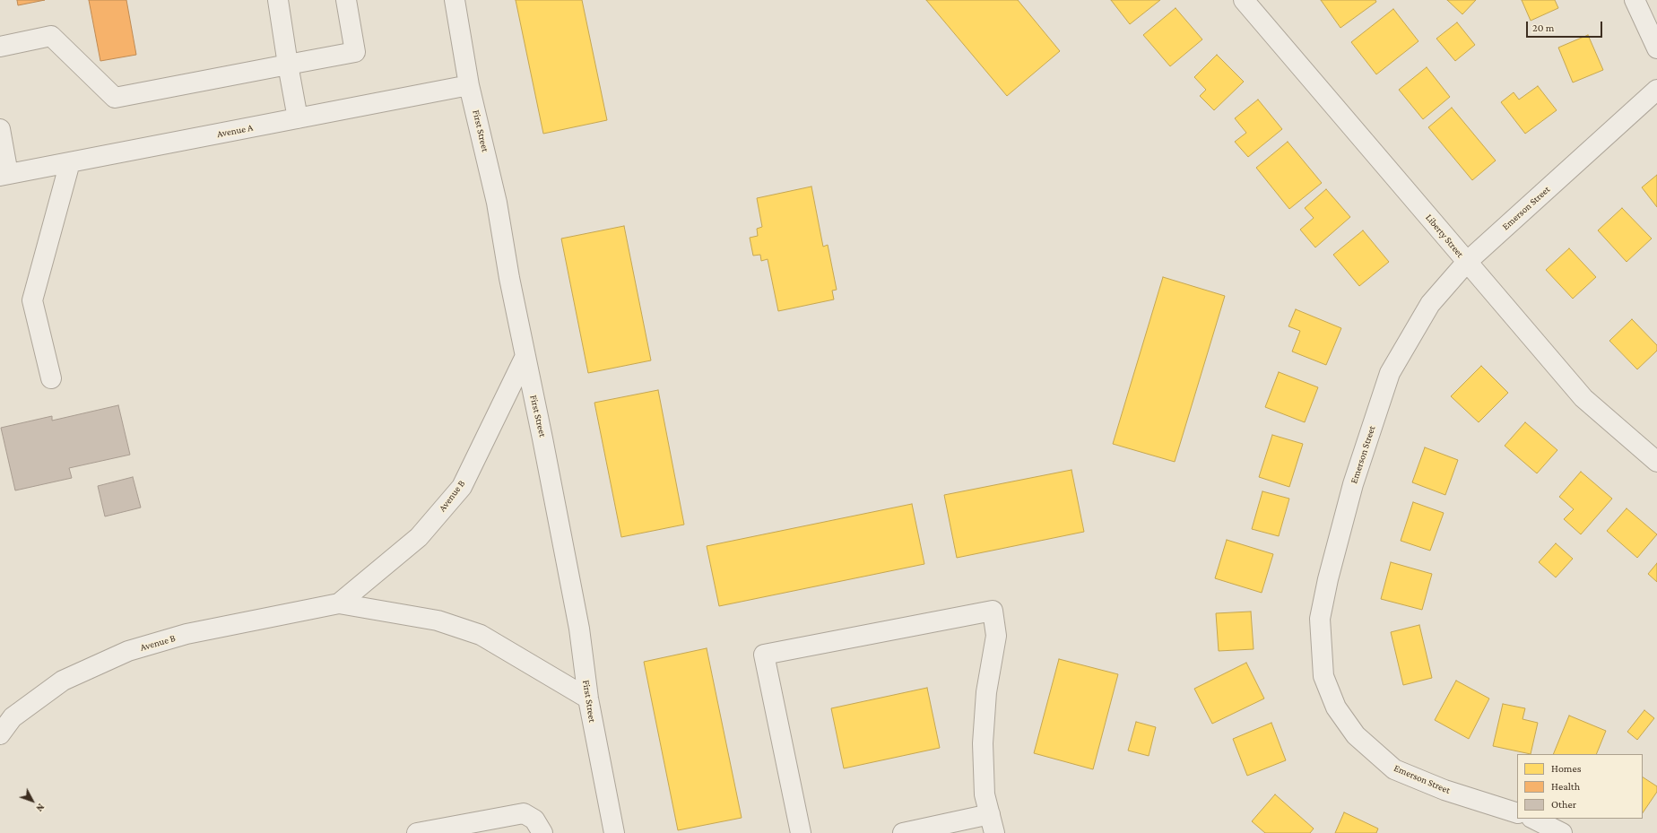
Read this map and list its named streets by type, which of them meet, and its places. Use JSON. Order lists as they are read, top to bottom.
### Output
{
  "streets": {
    "street": [
      "Avenue A",
      "First Street",
      "Emerson Street",
      "Liberty Street",
      "Avenue B"
    ]
  },
  "crossings": [
    ["Avenue A", "First Street"],
    ["First Street", "Avenue B"],
    ["Emerson Street", "Liberty Street"]
  ],
  "legend": ["Homes", "Health", "Other"],
  "scale_bar": "20 m",
  "north": "bottom right"
}
